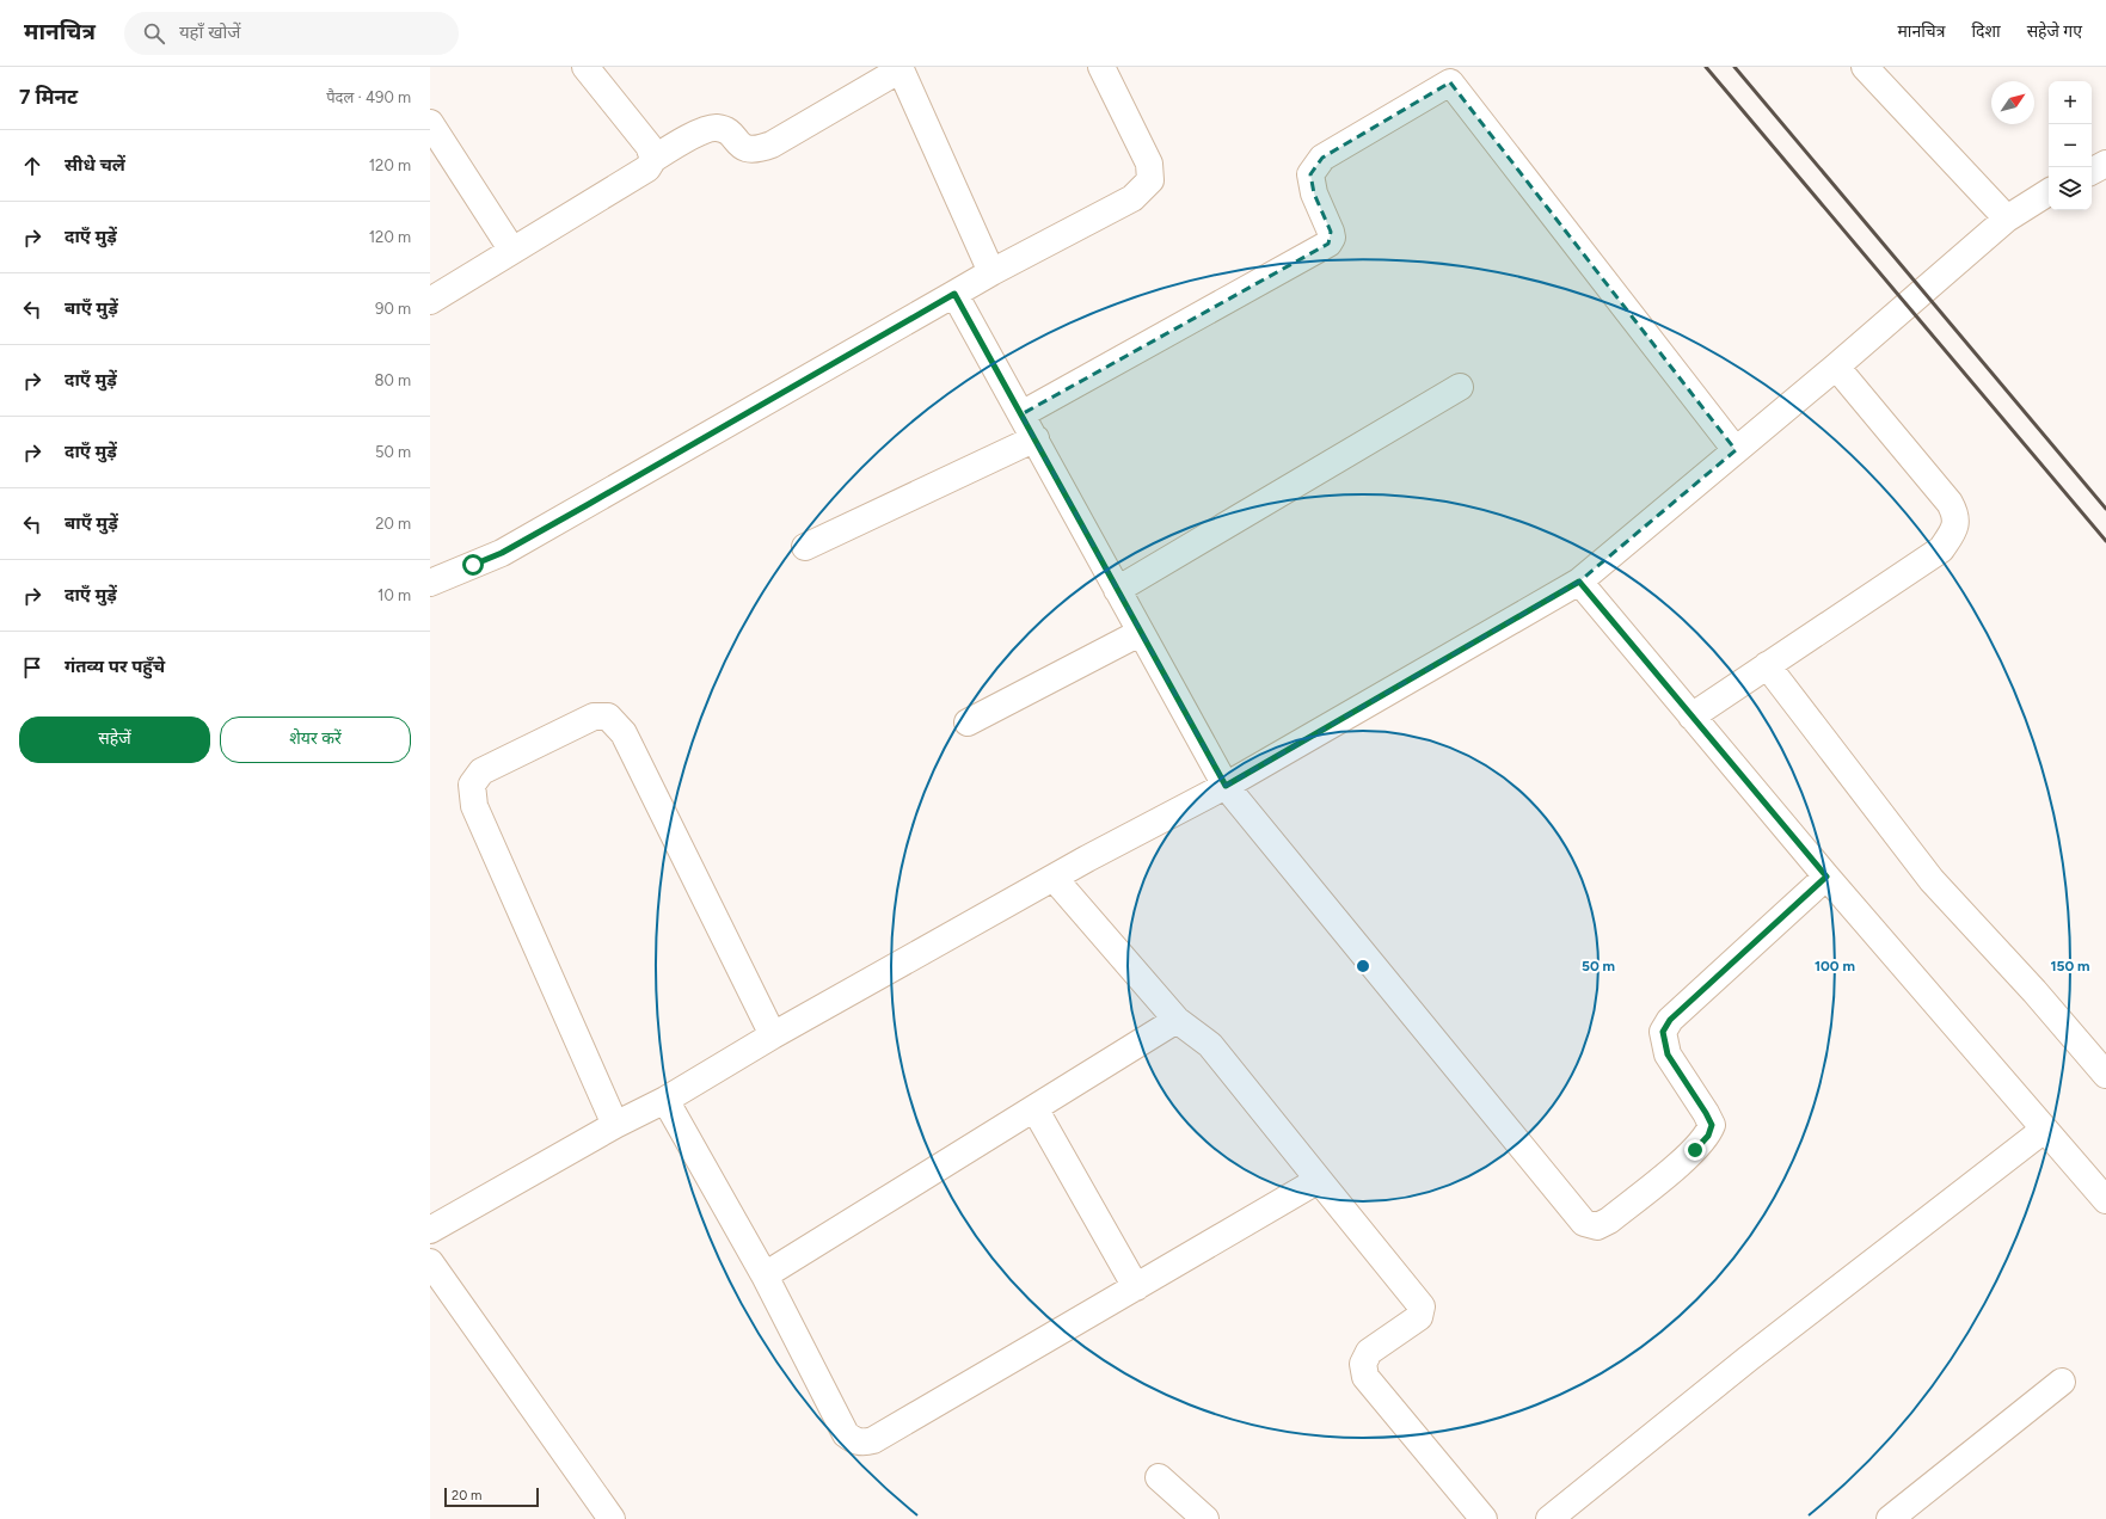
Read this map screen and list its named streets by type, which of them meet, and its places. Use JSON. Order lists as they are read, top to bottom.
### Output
{
  "scale_bar": "20 m",
  "north": "top right",
  "page": {
    "header": "मानचित्र",
    "search": "यहाँ खोजें",
    "nav": ["मानचित्र", "दिशा", "सहेजे गए"],
    "heading": ["7 मिनट", "पैदल · 490 m"],
    "map_buttons": ["+", "−"],
    "list": [
      ["सीधे चलें", "120 m"],
      ["दाएँ मुड़ें", "120 m"],
      ["बाएँ मुड़ें", "90 m"],
      ["दाएँ मुड़ें", "80 m"],
      ["दाएँ मुड़ें", "50 m"],
      ["बाएँ मुड़ें", "20 m"],
      ["दाएँ मुड़ें", "10 m"],
      "गंतव्य पर पहुँचे"
    ],
    "buttons": ["सहेजें", "शेयर करें"],
    "scale": "20 m"
  },
  "rings": ["50 m", "100 m", "150 m"]
}
